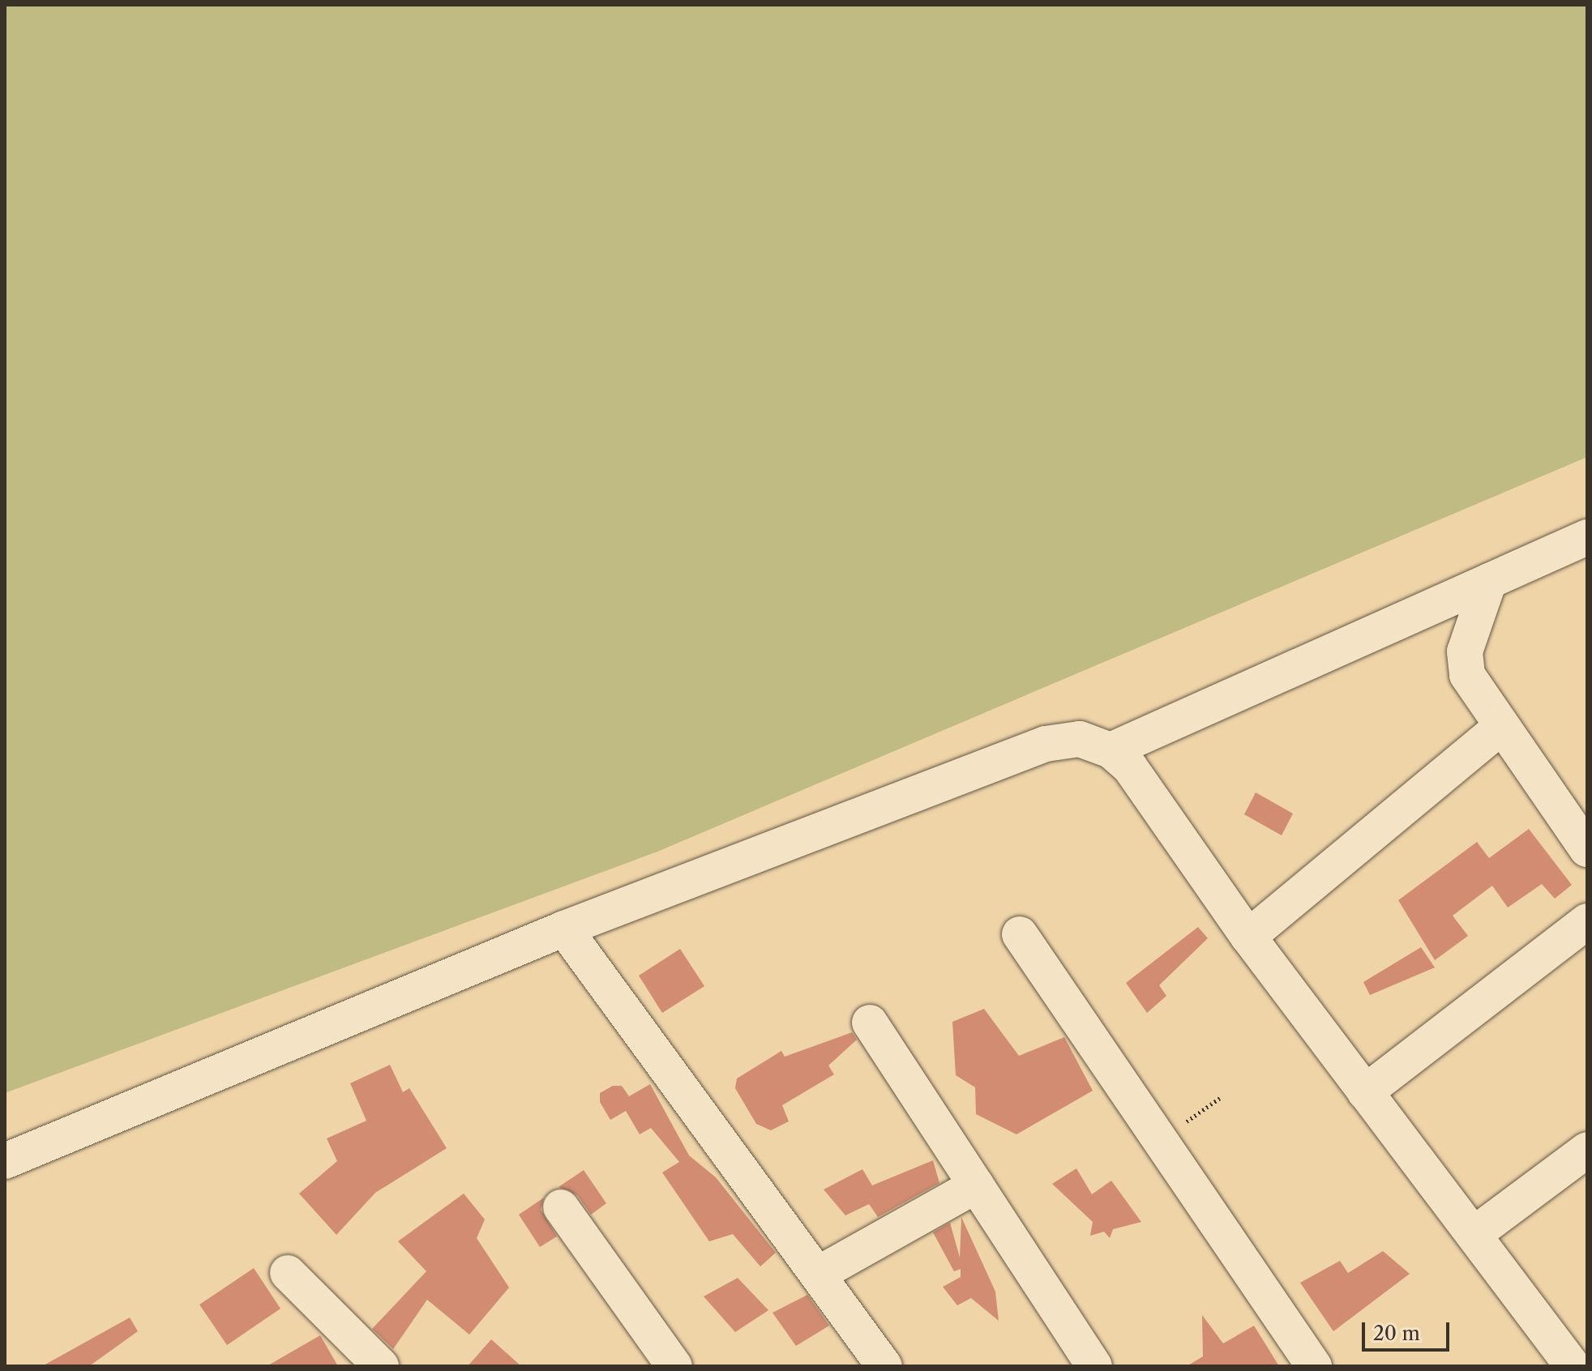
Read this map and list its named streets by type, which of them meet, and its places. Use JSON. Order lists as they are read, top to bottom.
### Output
{
  "scale_bar": "20 m"
}
